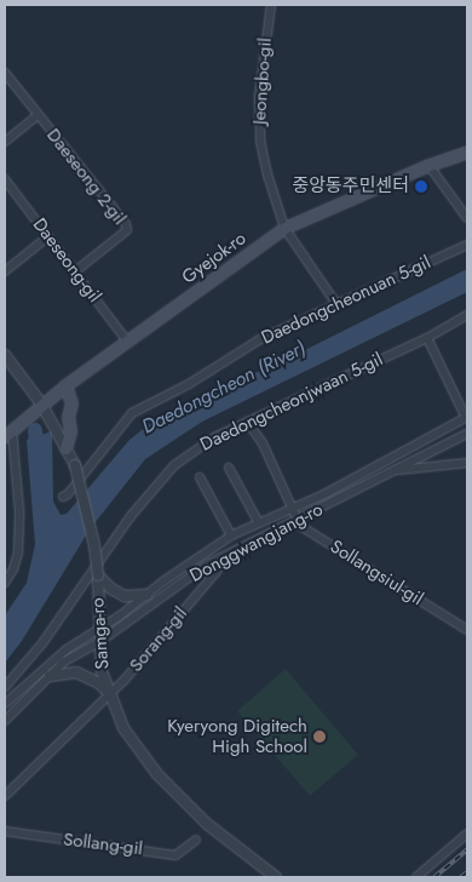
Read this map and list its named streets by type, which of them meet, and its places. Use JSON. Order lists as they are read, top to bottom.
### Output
{
  "streets": {
    "main road": ["Gyejok-ro"],
    "street": [
      "Jeongbo-gil",
      "Daeseong 2-gil",
      "Daeseong-gil",
      "Daedongcheonuan 5-gil",
      "Daedongcheonjwaan 5-gil",
      "Donggwangjang-ro",
      "Sollangsiul-gil",
      "Samga-ro",
      "Sorang-gil",
      "Sollang-gil"
    ]
  },
  "crossings": [
    ["Jeongbo-gil", "Gyejok-ro"],
    ["Jeongbo-gil", "Daedongcheonuan 5-gil"],
    ["Daeseong 2-gil", "Daeseong-gil"],
    ["Gyejok-ro", "Daeseong-gil"],
    ["Gyejok-ro", "Samga-ro"],
    ["Daedongcheonjwaan 5-gil", "Sollangsiul-gil"],
    ["Donggwangjang-ro", "Sollangsiul-gil"],
    ["Donggwangjang-ro", "Samga-ro"],
    ["Donggwangjang-ro", "Sorang-gil"],
    ["Samga-ro", "Sorang-gil"]
  ],
  "water": ["Daedongcheon (River)"],
  "places": ["중앙동주민센터", "Kyeryong Digitech High School"]
}
